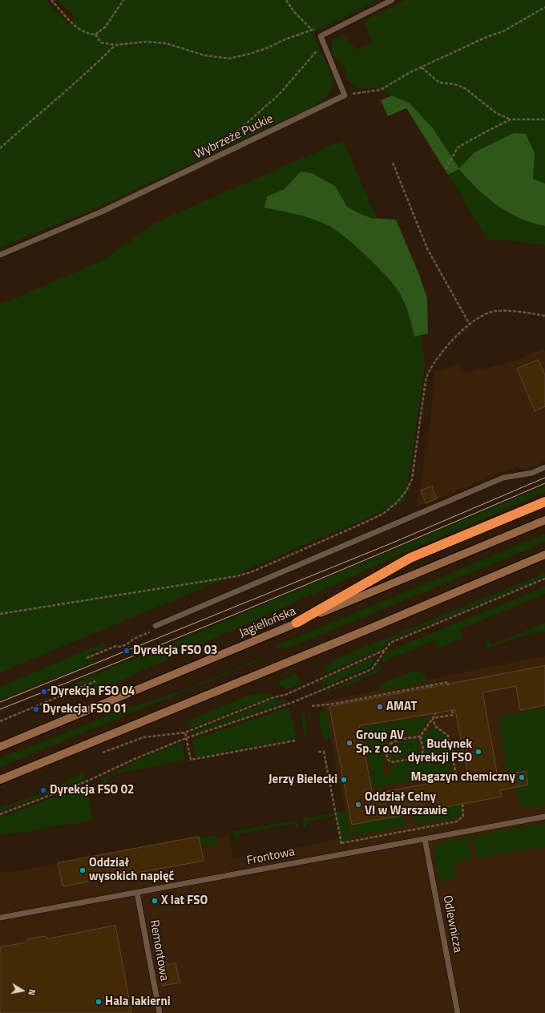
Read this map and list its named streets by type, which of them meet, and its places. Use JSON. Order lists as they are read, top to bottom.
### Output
{
  "streets": {
    "main road": ["Jagiellońska"],
    "lane": [
      "Wybrzeże Puckie",
      "Frontowa",
      "Odlewnicza",
      "Remontowa"
    ]
  },
  "crossings": [
    ["Frontowa", "Odlewnicza"],
    ["Frontowa", "Remontowa"]
  ],
  "places": [
    "Dyrekcja FSO 03",
    "Dyrekcja FSO 04",
    "AMAT",
    "Dyrekcja FSO 01",
    "Group AV Sp. z o.o.",
    "Budynek dyrekcji FSO",
    "Magazyn chemiczny",
    "Jerzy Bielecki",
    "Dyrekcja FSO 02",
    "Oddział Celny VI w Warszawie",
    "Oddział wysokich napięć",
    "X lat FSO",
    "Hala lakierni"
  ],
  "north": "right"
}
